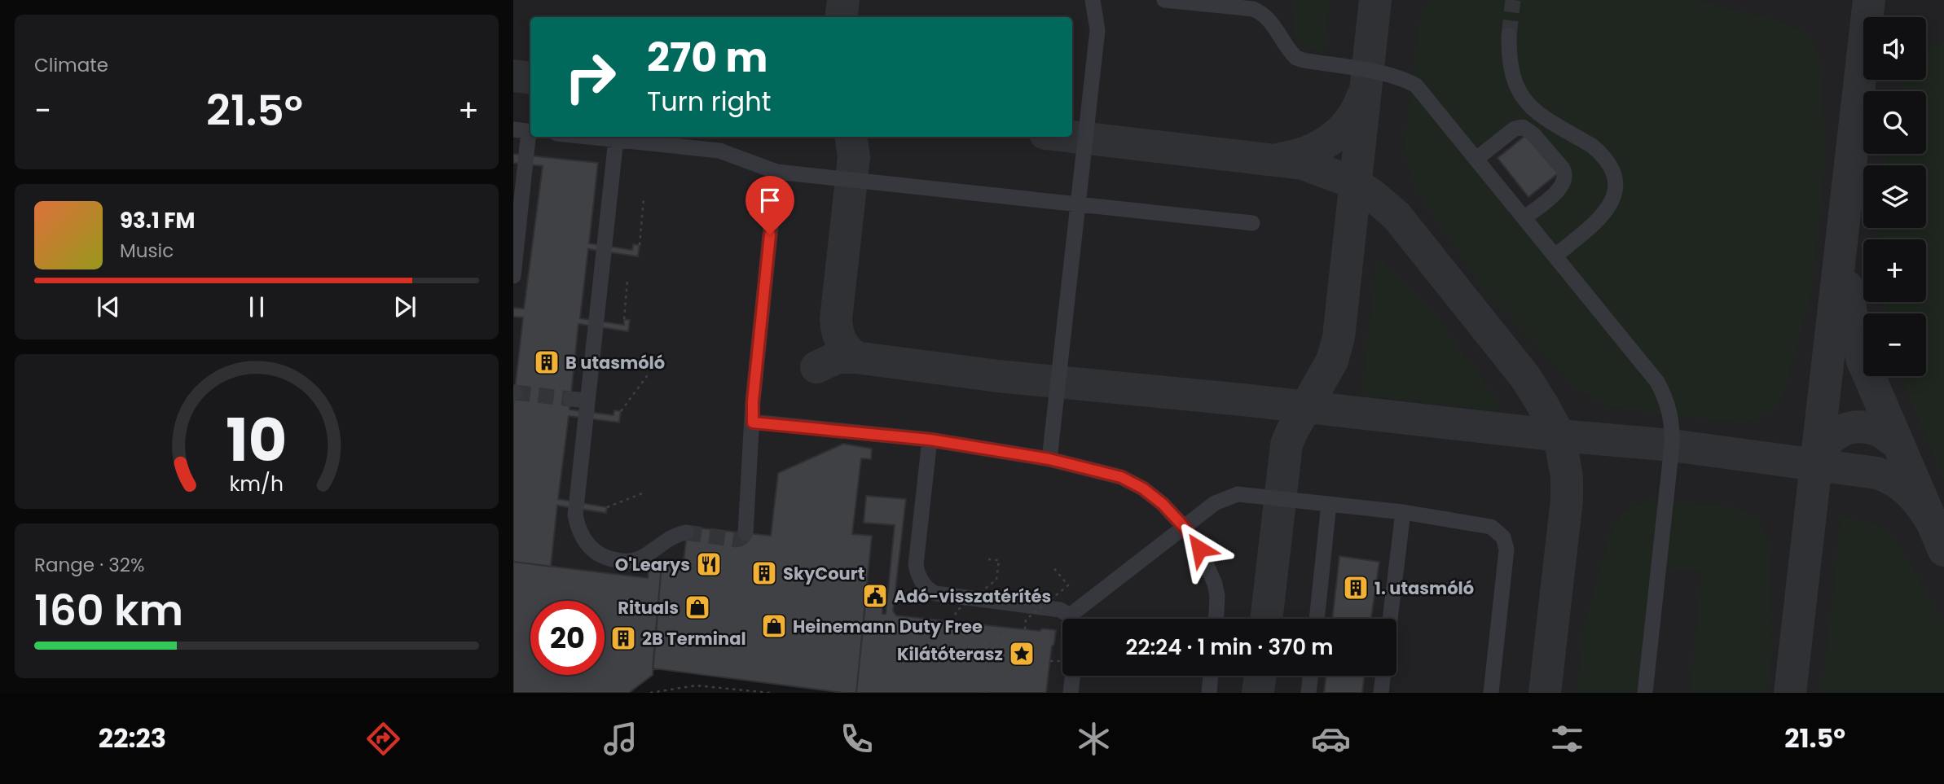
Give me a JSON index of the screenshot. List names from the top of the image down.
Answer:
{
  "places": {
    "building": [
      "B utasmóló",
      "SkyCourt",
      "1. utasmóló",
      "2B Terminal"
    ],
    "restaurant": ["O'Learys"],
    "public building": ["Adó-visszatérítés"],
    "shop": ["Rituals", "Heinemann Duty Free"],
    "place": ["Kilátóterasz"]
  },
  "page": {
    "tile": [
      "Climate",
      ["Range · 32%", "160 km"]
    ],
    "map_buttons": ["+", "−"],
    "turn": ["270 m", "Turn right"],
    "heat": ["−", "21.5°", "+"],
    "song": ["93.1 FM", "Music"],
    "limit": "20",
    "trip": "22:24 · 1 min · 370 m",
    "tabs": ["22:23", "21.5°"],
    "gauge": ["10", "km/h"]
  }
}
